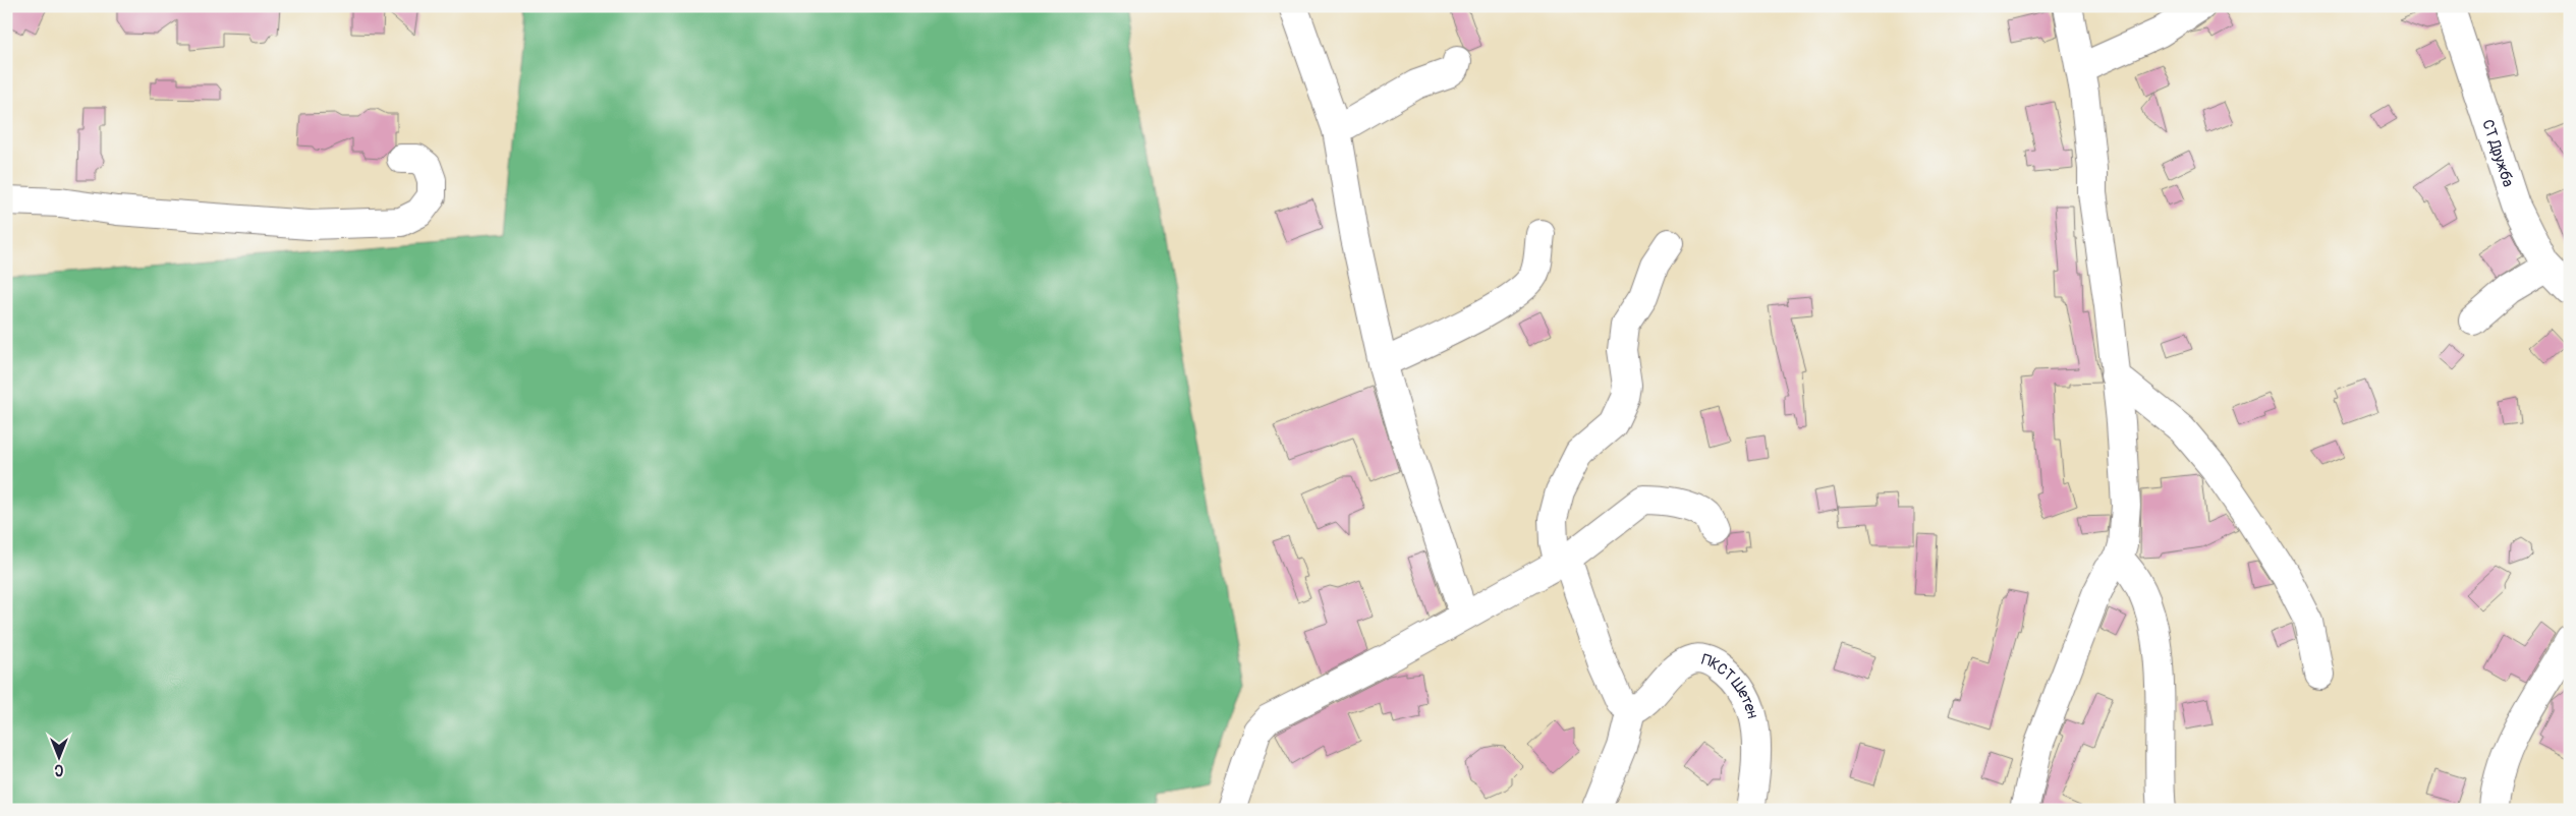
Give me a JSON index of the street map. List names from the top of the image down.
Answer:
{
  "streets": {
    "street": ["СТ Дружба", "ПКСТ Шетен"]
  },
  "north": "bottom"
}
